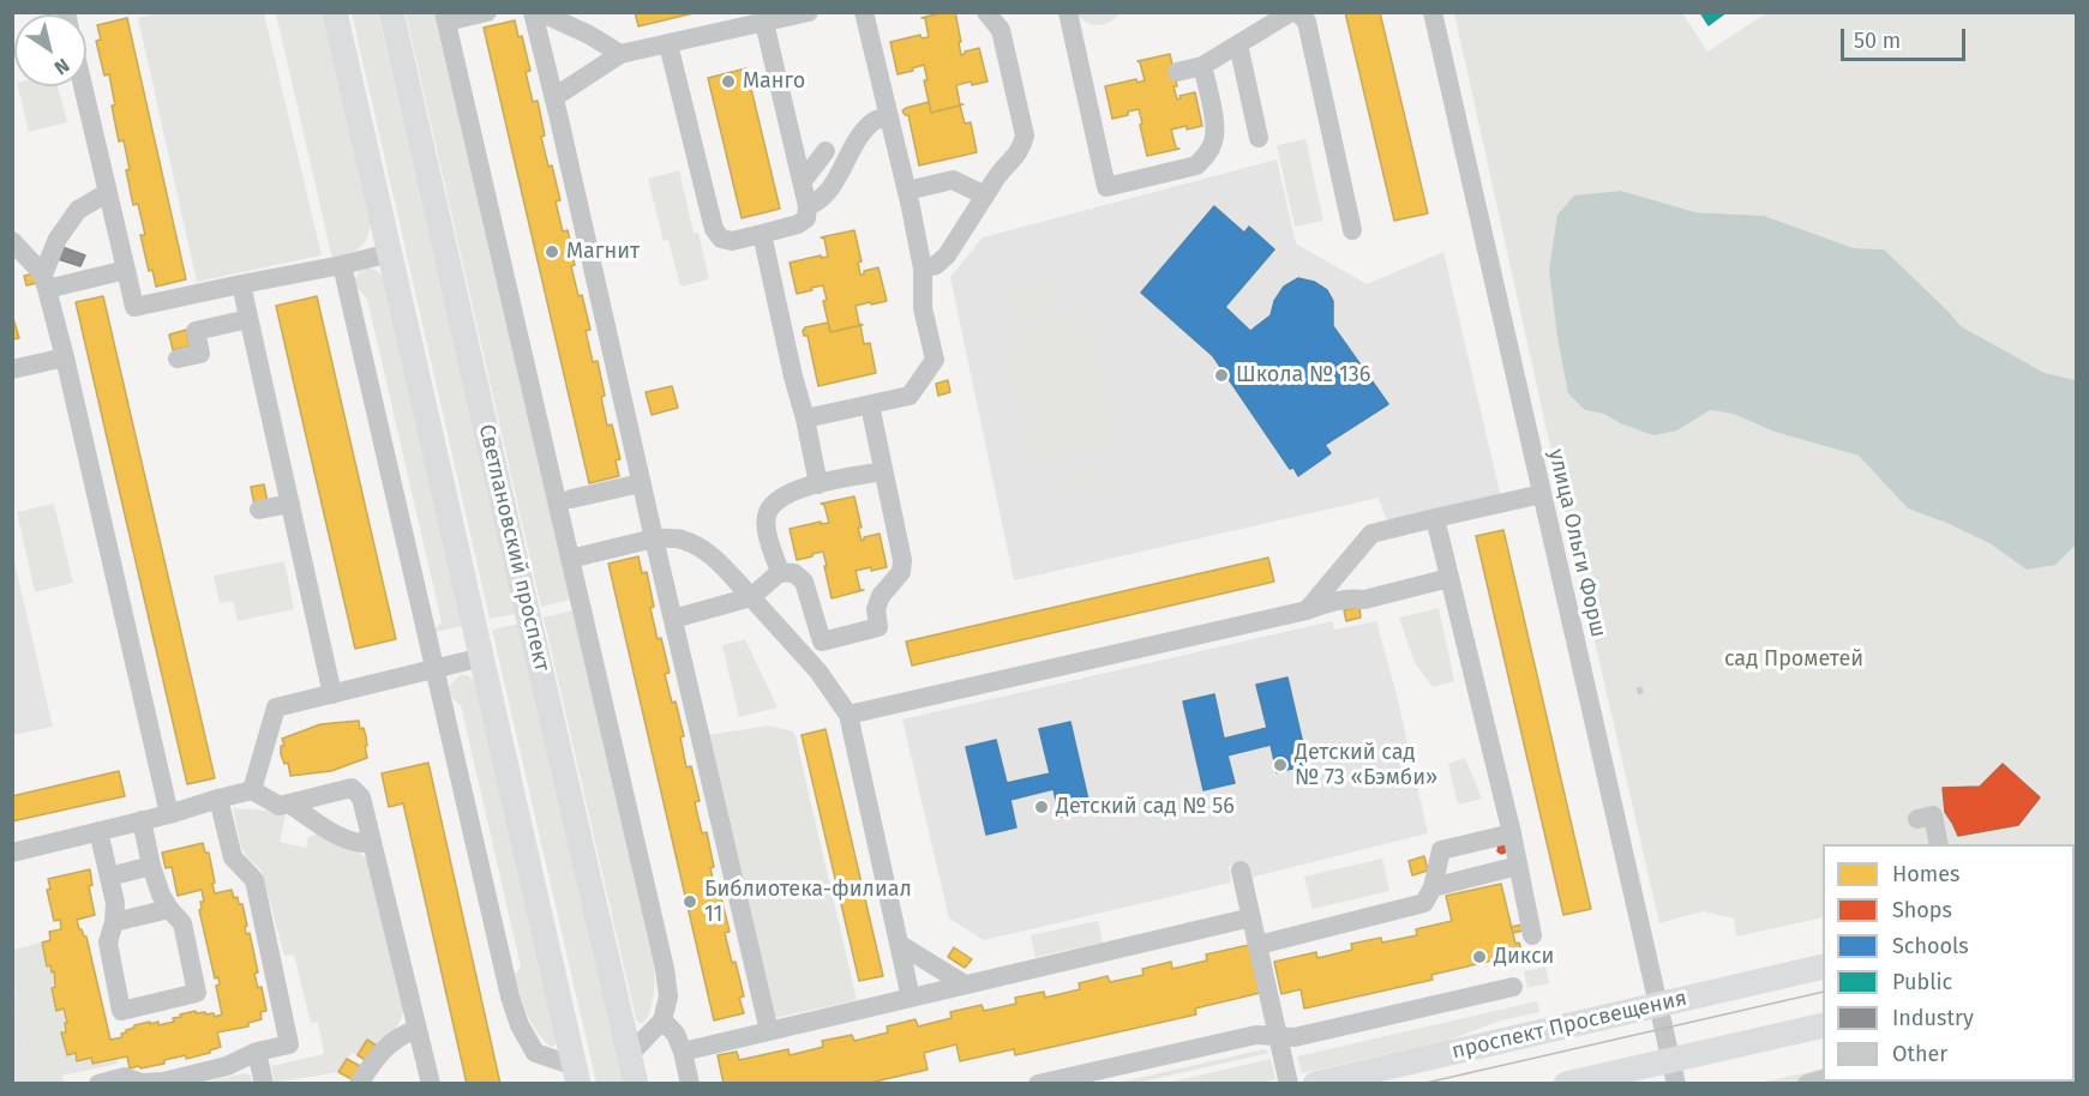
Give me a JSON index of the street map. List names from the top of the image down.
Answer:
{
  "streets": {
    "main road": ["Светлановский проспект", "проспект Просвещения"],
    "street": ["улица Ольги Форш"]
  },
  "crossings": [
    ["улица Ольги Форш", "проспект Просвещения"]
  ],
  "parks": ["сад Прометей"],
  "places": [
    "Манго",
    "Магнит",
    "Школа № 136",
    "Детский сад № 73 «Бэмби»",
    "Детский сад № 56",
    "Библиотека-филиал 11",
    "Дикси"
  ],
  "legend": [
    "Homes",
    "Shops",
    "Schools",
    "Public",
    "Industry",
    "Other"
  ],
  "scale_bar": "50 m",
  "north": "bottom right"
}
